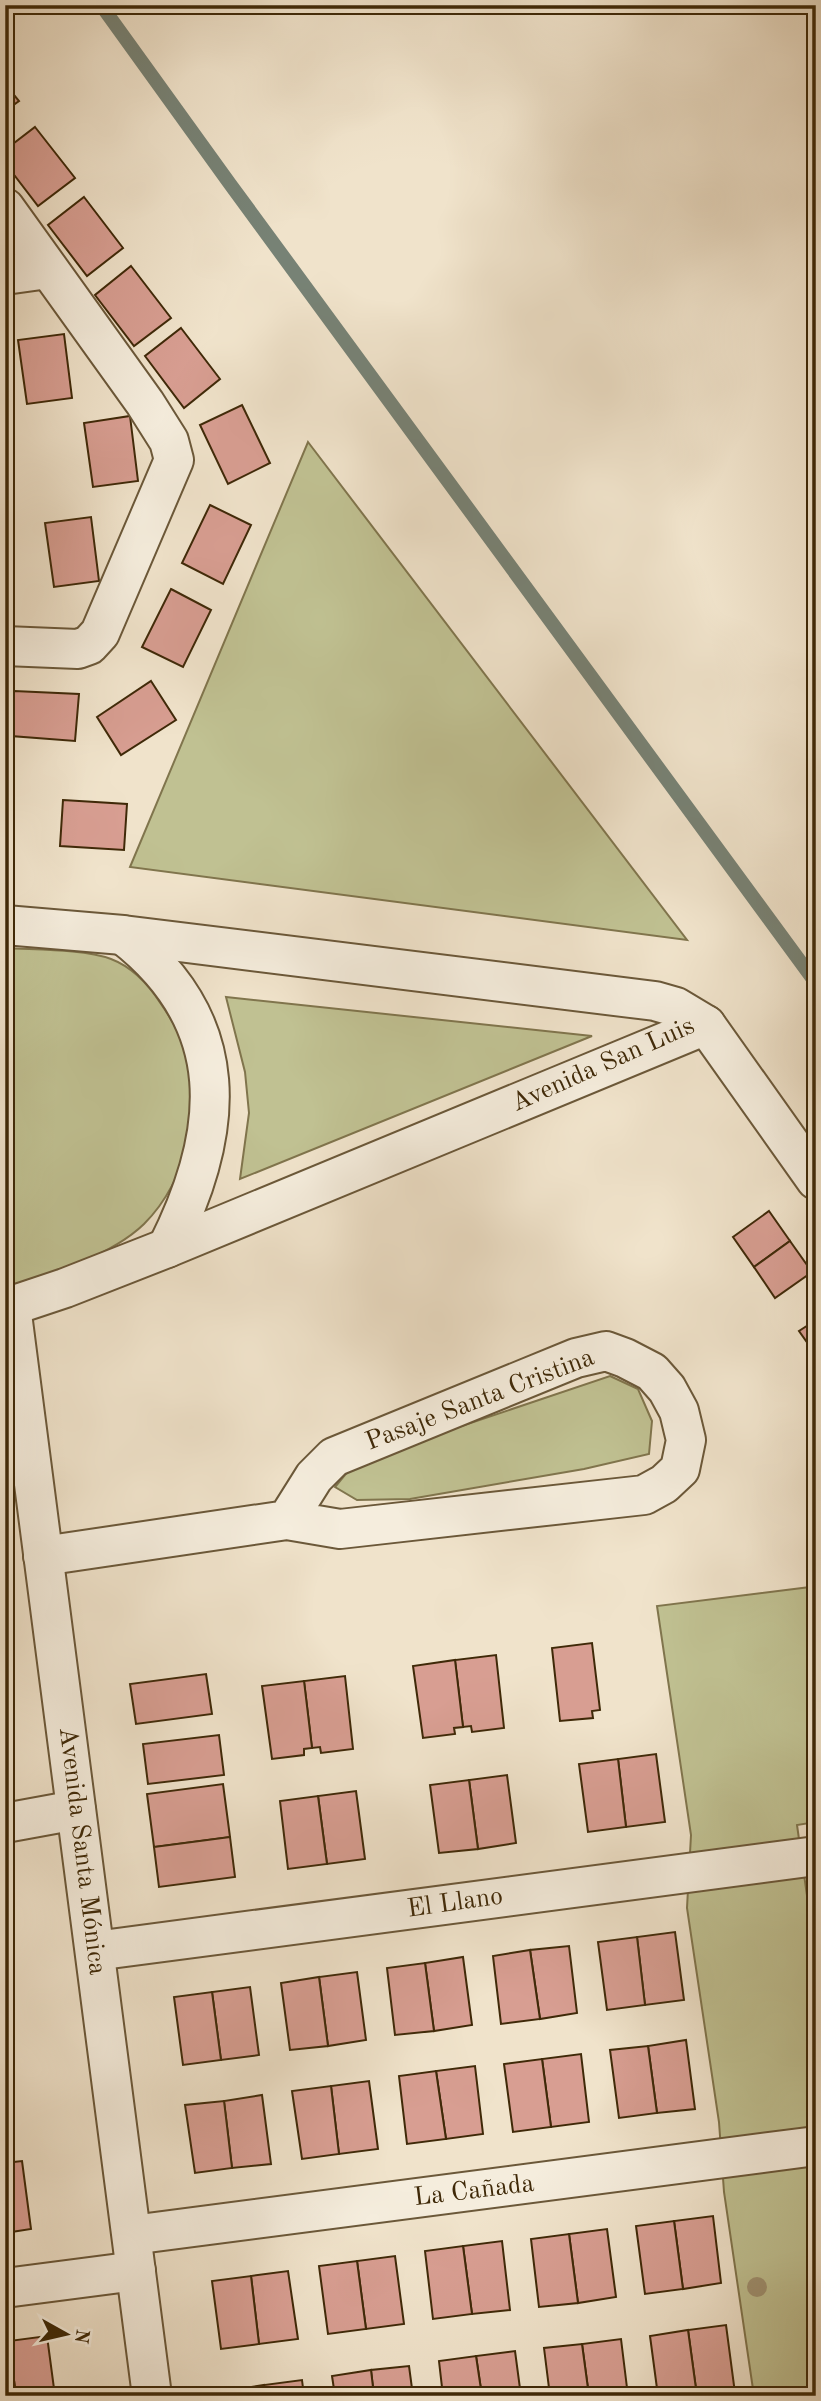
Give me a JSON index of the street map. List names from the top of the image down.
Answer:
{
  "streets": {
    "street": [
      "Avenida San Luis",
      "Pasaje Santa Cristina",
      "Avenida Santa Mónica",
      "El Llano",
      "La Cañada"
    ]
  },
  "crossings": [
    ["Avenida San Luis", "Avenida Santa Mónica"],
    ["Pasaje Santa Cristina", "Avenida Santa Mónica"],
    ["Avenida Santa Mónica", "El Llano"],
    ["Avenida Santa Mónica", "La Cañada"]
  ],
  "north": "right"
}
